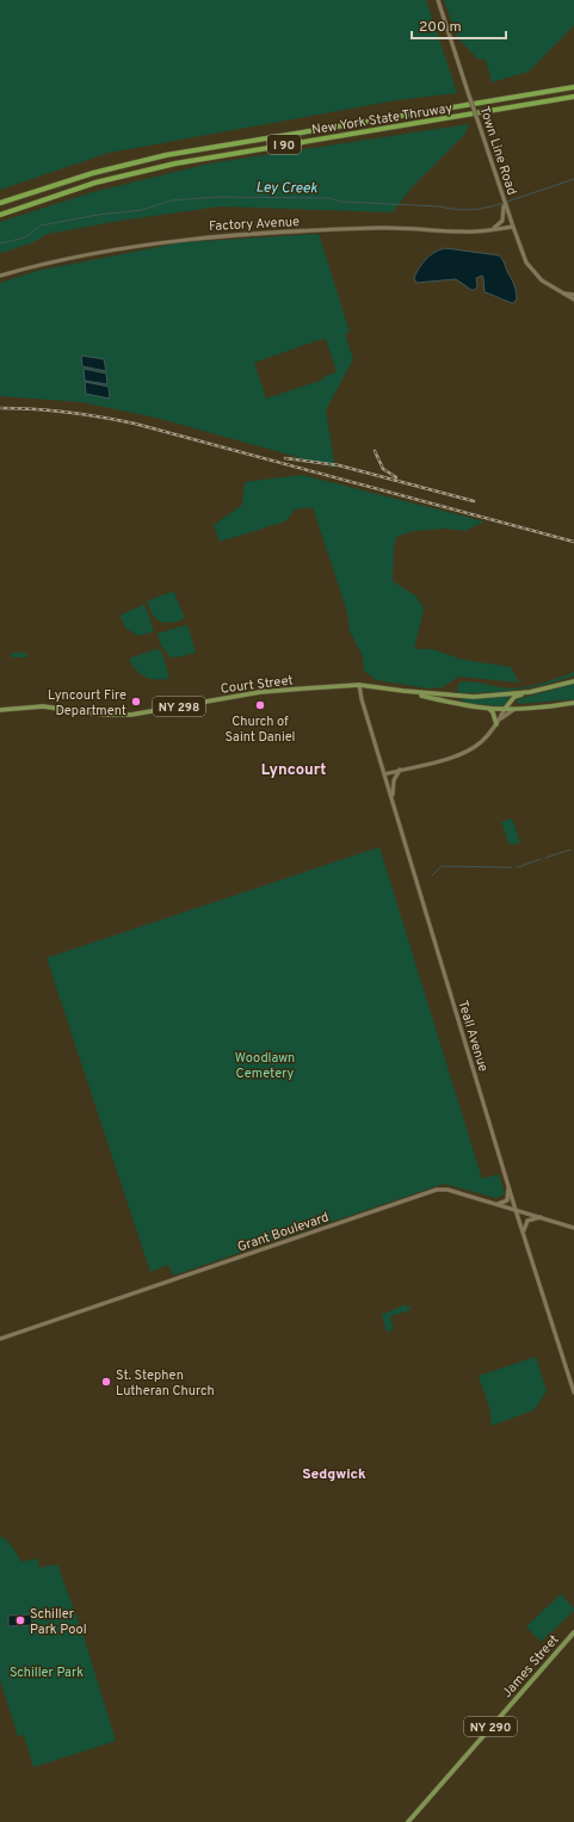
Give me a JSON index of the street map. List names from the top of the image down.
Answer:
{
  "streets": {
    "highway": ["New York State Thruway", "I 90"],
    "main road": [
      "Court Street",
      "NY 298",
      "James Street",
      "NY 290"
    ],
    "street": [
      "Town Line Road",
      "Factory Avenue",
      "Teall Avenue",
      "Grant Boulevard"
    ]
  },
  "crossings": [
    ["Town Line Road", "Factory Avenue"],
    ["Court Street", "Teall Avenue"],
    ["Teall Avenue", "Grant Boulevard"]
  ],
  "districts": ["Lyncourt", "Sedgwick"],
  "water": ["Ley Creek"],
  "parks": ["Woodlawn Cemetery", "Schiller Park"],
  "places": [
    "Lyncourt Fire Department",
    "Church of Saint Daniel",
    "St. Stephen Lutheran Church",
    "Schiller Park Pool"
  ],
  "scale_bar": "200 m"
}
